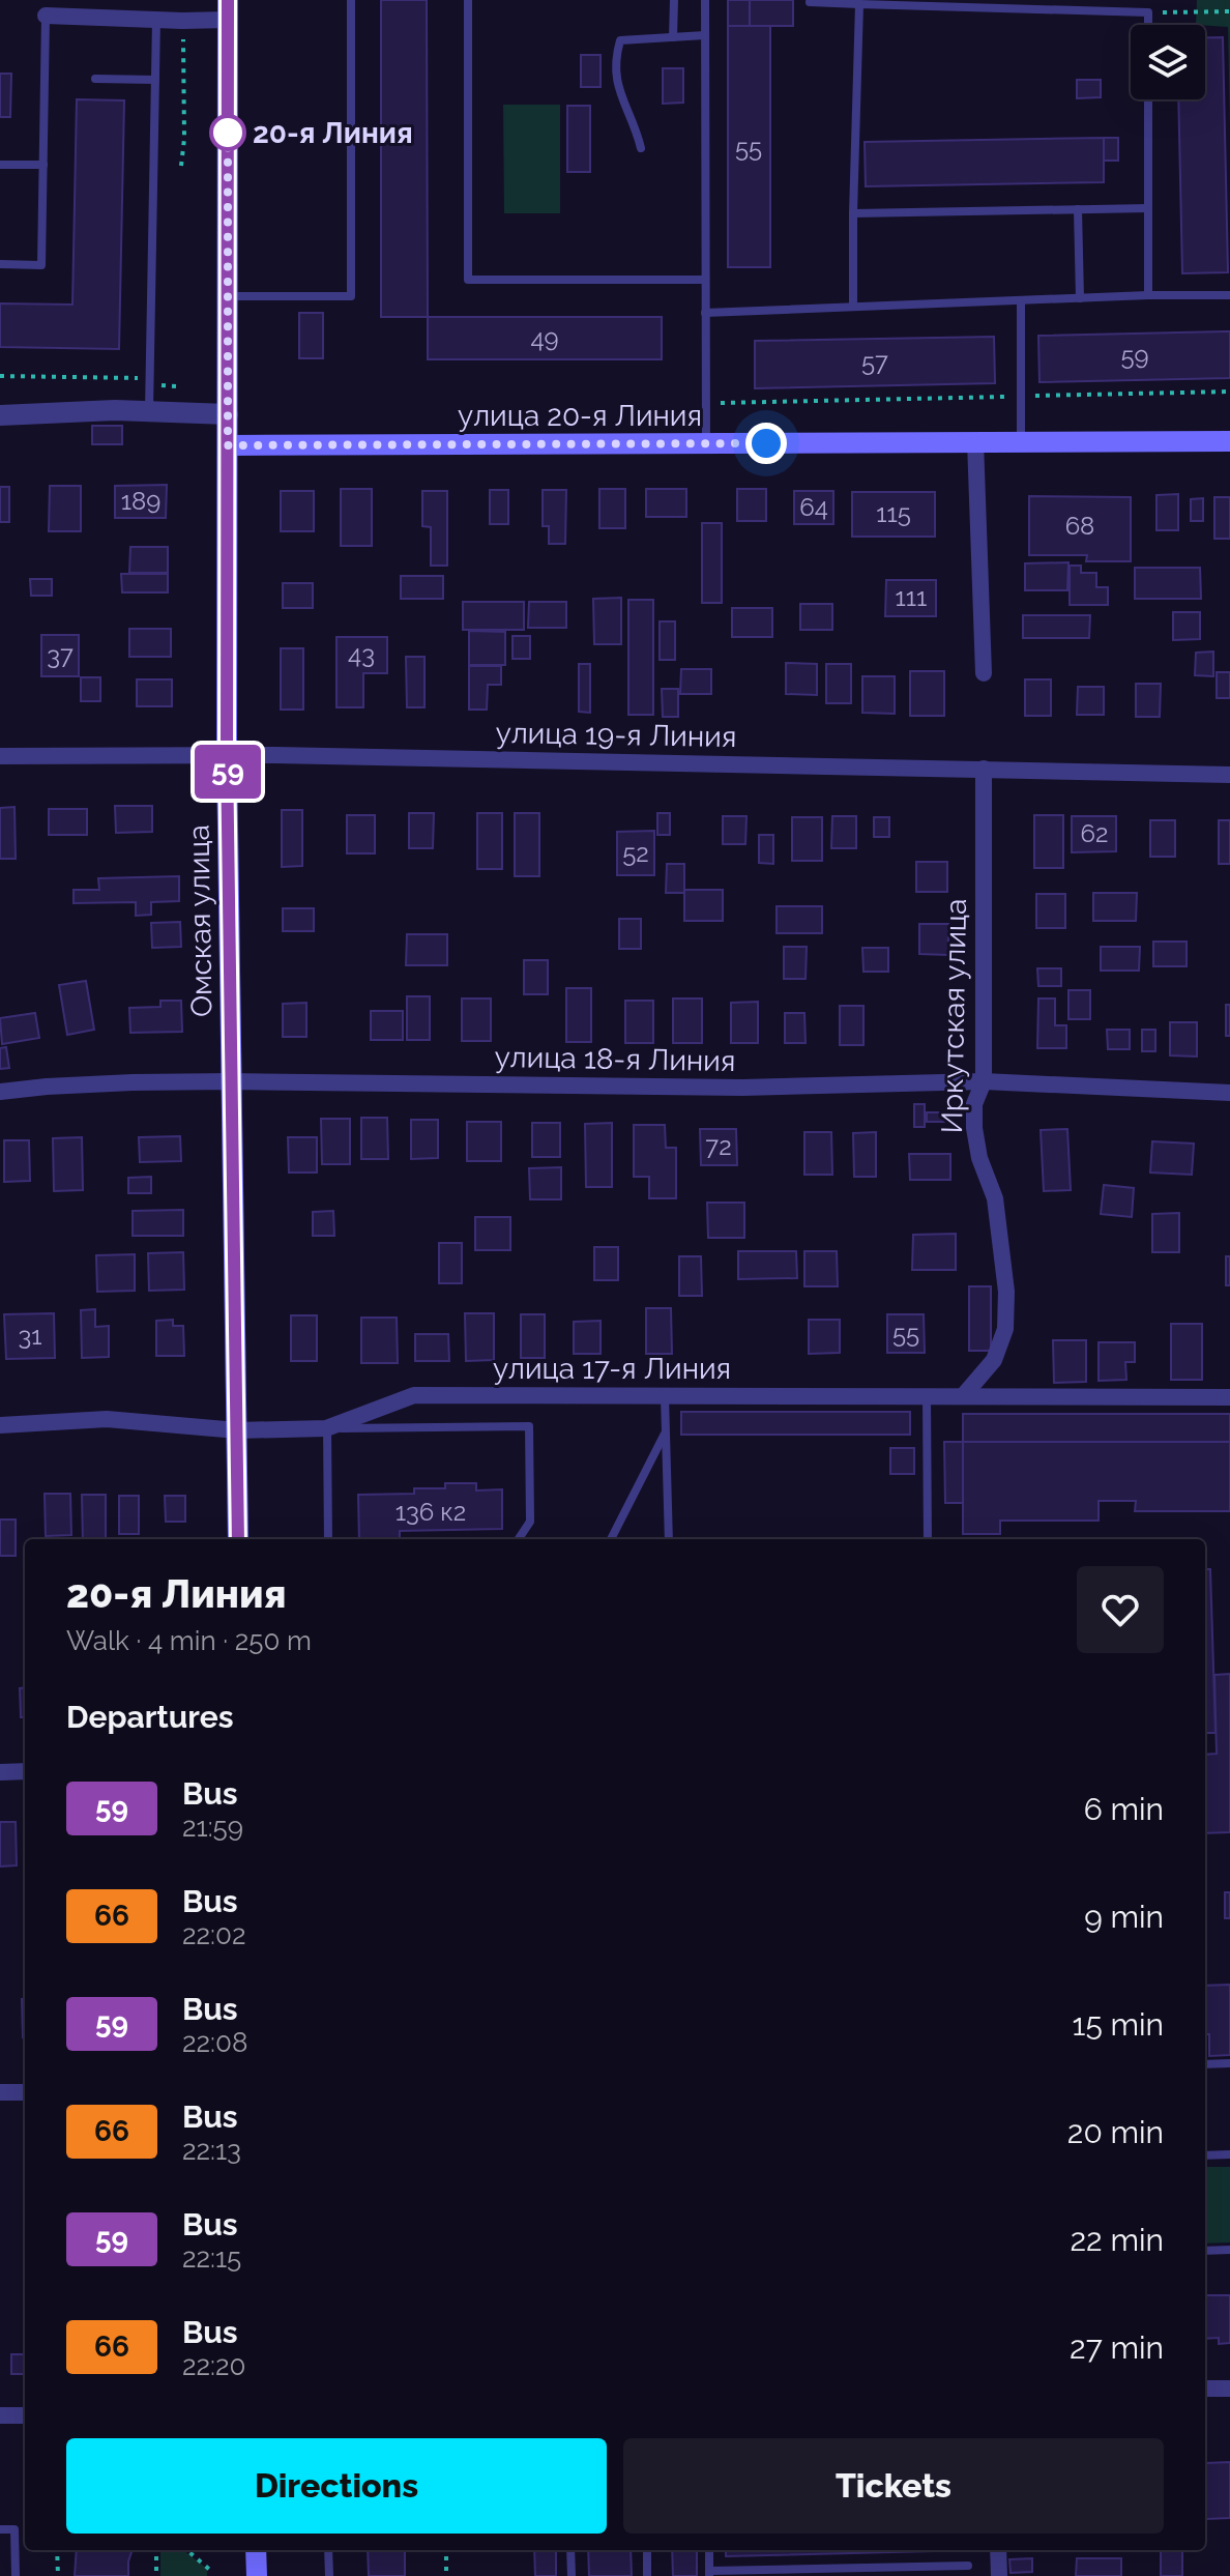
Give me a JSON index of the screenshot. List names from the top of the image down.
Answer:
{
  "streets": {
    "main road": ["улица 20-я Линия", "Омская улица"],
    "street": [
      "улица 19-я Линия",
      "Иркутская улица",
      "улица 18-я Линия",
      "улица 17-я Линия"
    ]
  },
  "crossings": [
    ["улица 20-я Линия", "Омская улица"],
    ["улица 19-я Линия", "Омская улица"],
    ["улица 19-я Линия", "Иркутская улица"],
    ["Омская улица", "улица 18-я Линия"],
    ["Омская улица", "улица 17-я Линия"],
    ["Иркутская улица", "улица 18-я Линия"],
    ["Иркутская улица", "улица 17-я Линия"]
  ],
  "places": ["20-я Линия"],
  "lines": ["bus line 59"],
  "house_numbers": [
    "55",
    "49",
    "59",
    "57",
    "189",
    "64",
    "115",
    "68",
    "111",
    "43",
    "37",
    "62",
    "52",
    "72",
    "55",
    "31",
    "136 к2"
  ],
  "page": {
    "on_map": "59",
    "heading": [
      ["20-я Линия", "Walk · 4 min · 250 m"],
      "Departures"
    ],
    "list": [
      {
        "mark": "59",
        "name": "Bus",
        "note": "21:59",
        "value": "6 min"
      },
      {
        "mark": "66",
        "name": "Bus",
        "note": "22:02",
        "value": "9 min"
      },
      {
        "mark": "59",
        "name": "Bus",
        "note": "22:08",
        "value": "15 min"
      },
      {
        "mark": "66",
        "name": "Bus",
        "note": "22:13",
        "value": "20 min"
      },
      {
        "mark": "59",
        "name": "Bus",
        "note": "22:15",
        "value": "22 min"
      },
      {
        "mark": "66",
        "name": "Bus",
        "note": "22:20",
        "value": "27 min"
      }
    ],
    "buttons": ["Directions", "Tickets"]
  }
}
